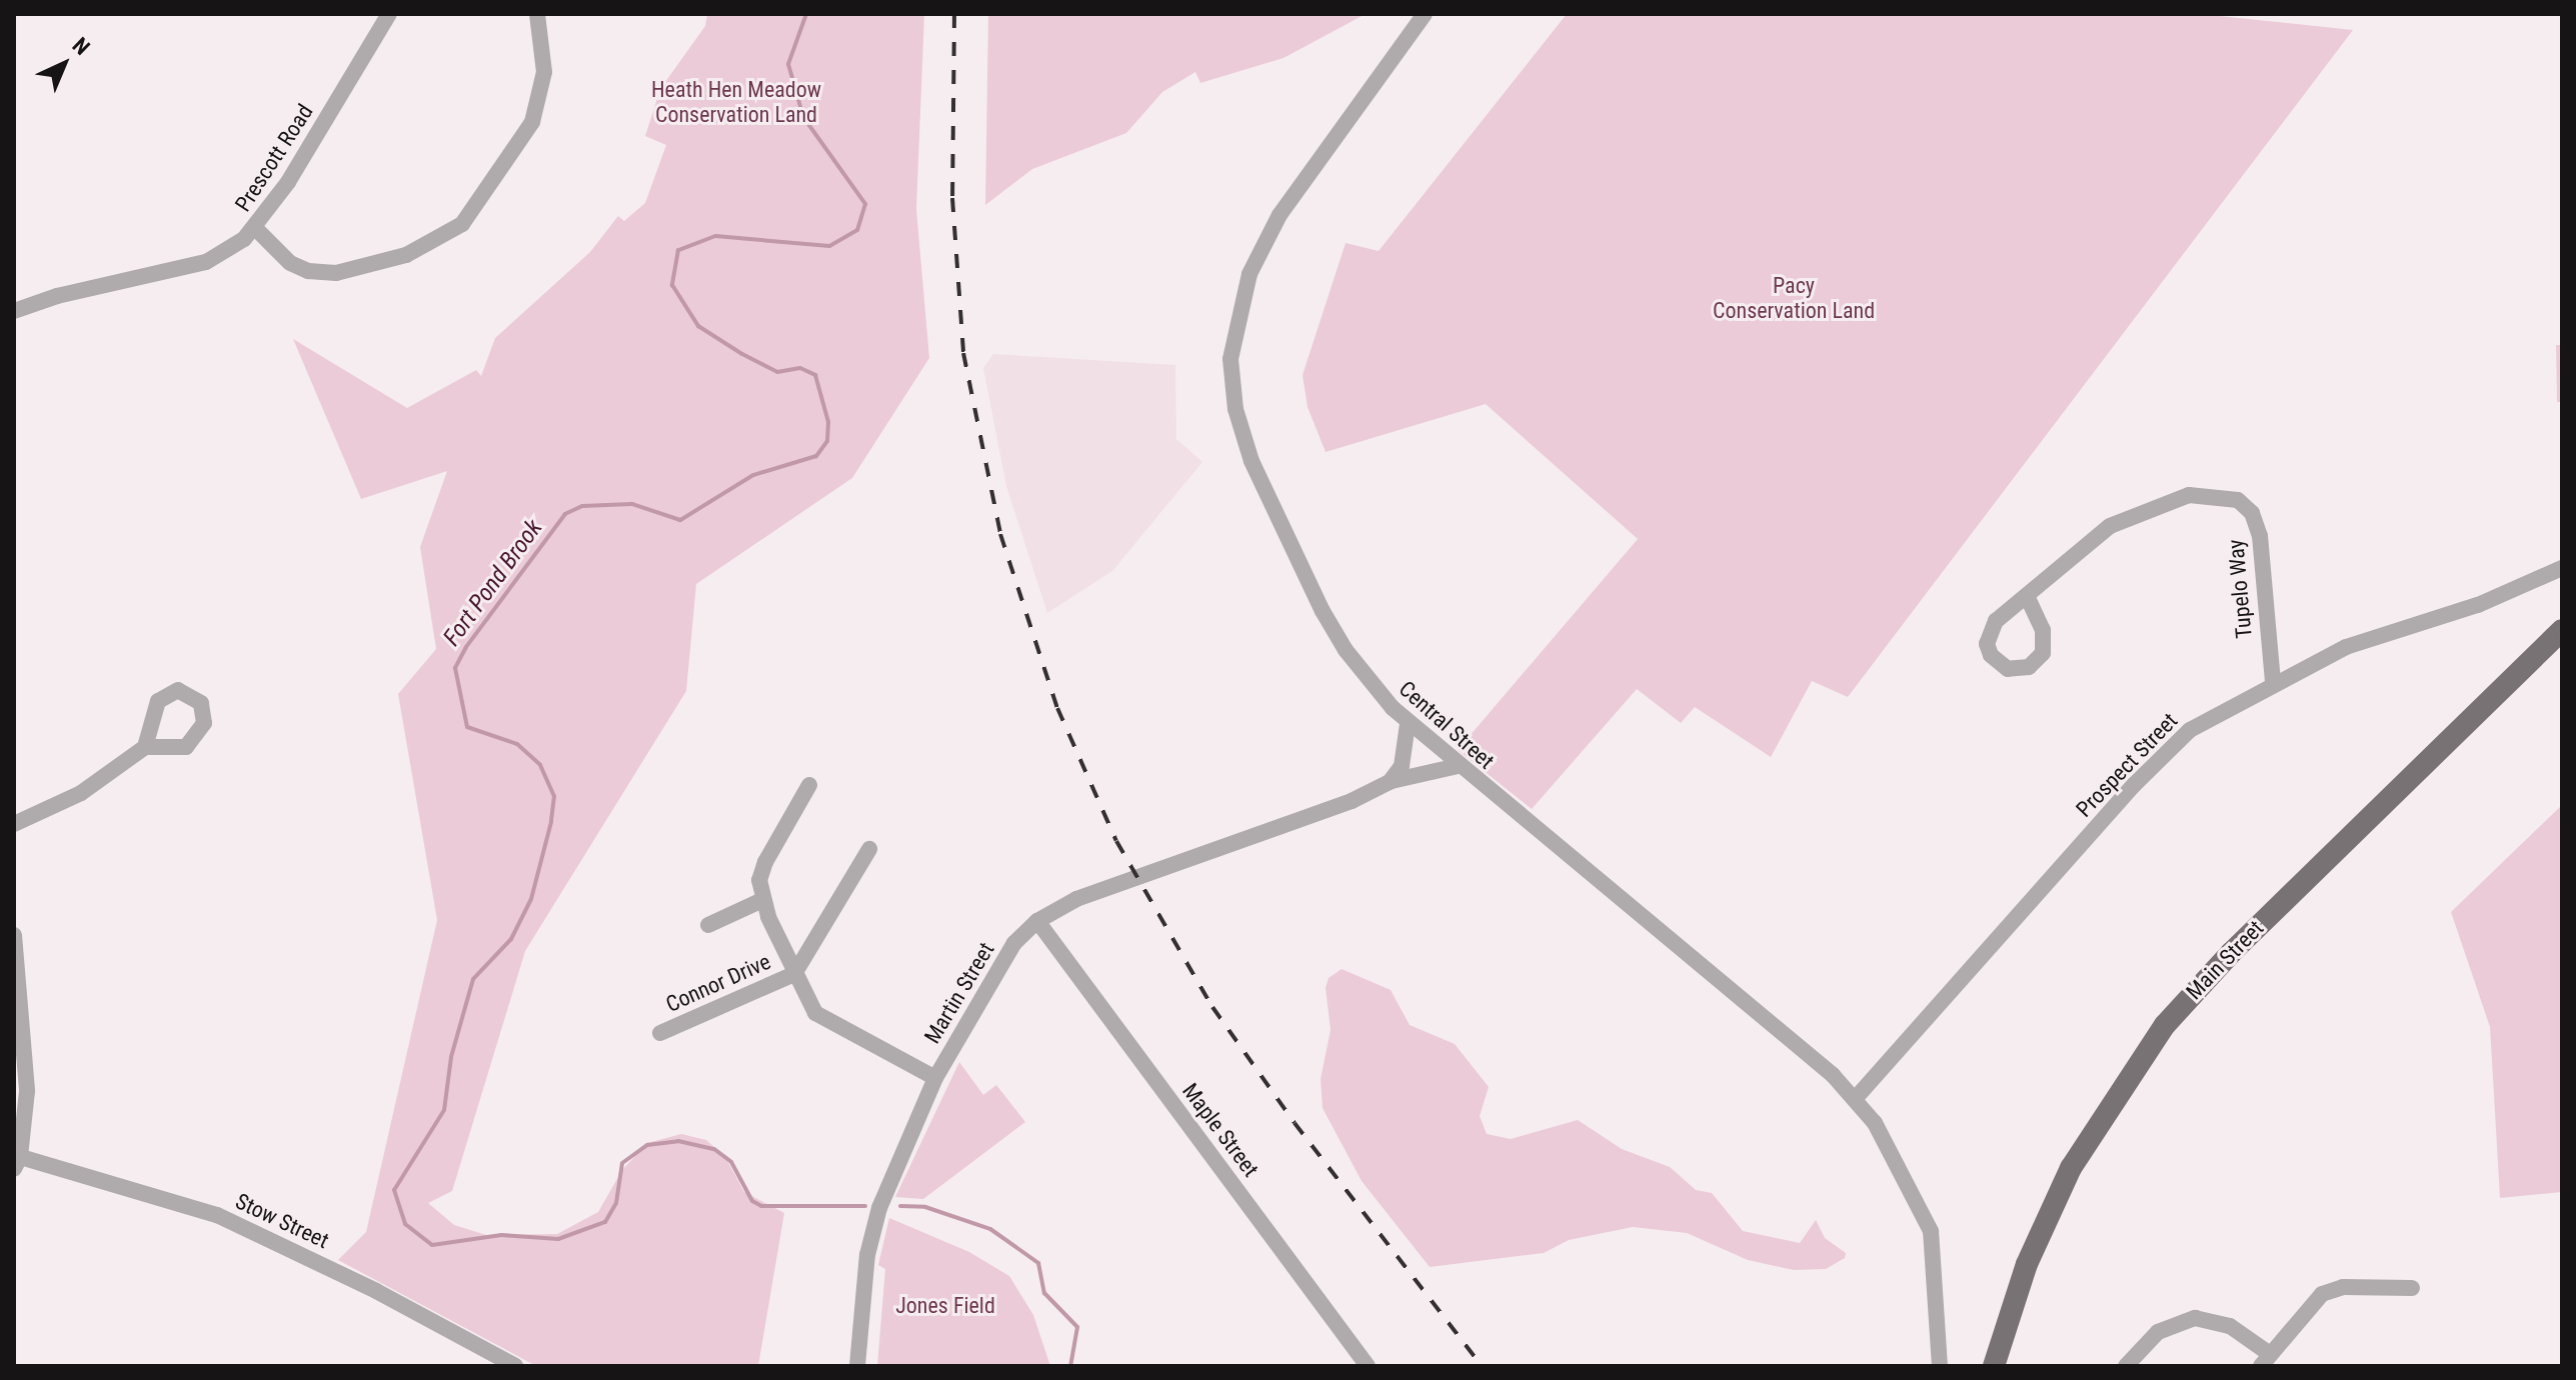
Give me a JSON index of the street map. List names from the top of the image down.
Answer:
{
  "streets": {
    "main road": ["Main Street"],
    "street": [
      "Prescott Road",
      "Tupelo Way",
      "Central Street",
      "Prospect Street",
      "Connor Drive",
      "Martin Street",
      "Maple Street",
      "Stow Street"
    ]
  },
  "crossings": [
    ["Tupelo Way", "Prospect Street"],
    ["Central Street", "Prospect Street"],
    ["Central Street", "Martin Street"],
    ["Martin Street", "Maple Street"]
  ],
  "water": ["Fort Pond Brook"],
  "parks": ["Heath Hen Meadow Conservation Land", "Pacy Conservation Land", "Jones Field"],
  "north": "top right"
}
